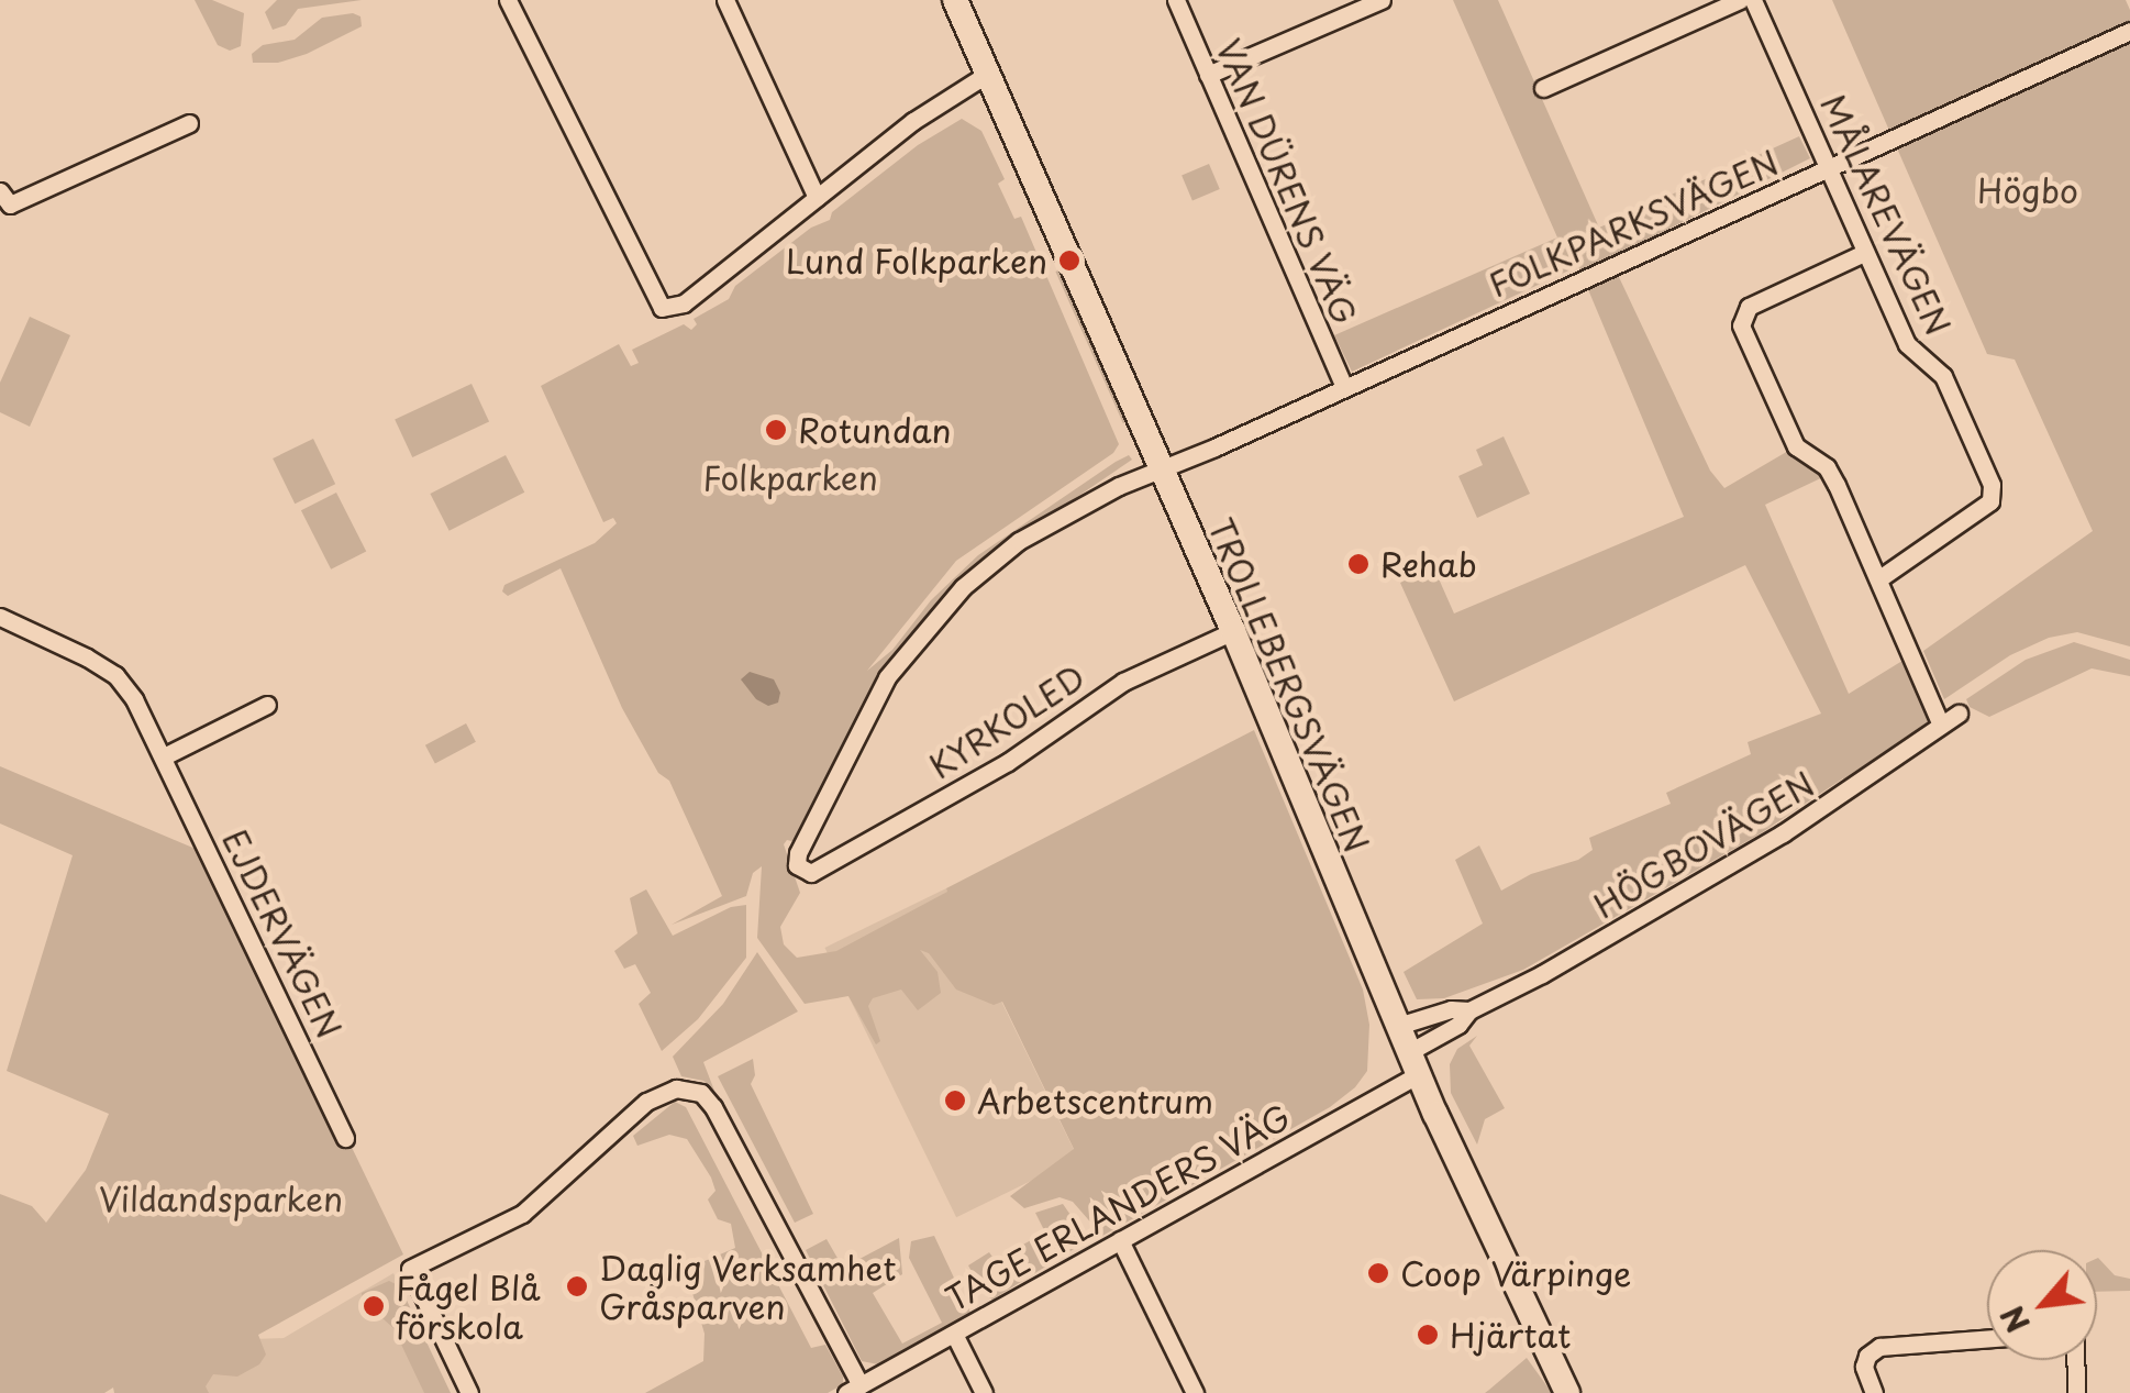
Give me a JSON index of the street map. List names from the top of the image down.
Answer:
{
  "streets": {
    "street": [
      "VAN DÜRENS VÄG",
      "MÅLAREVÄGEN",
      "FOLKPARKSVÄGEN",
      "TROLLEBERGSVÄGEN",
      "KYRKOLED",
      "HÖGBOVÄGEN",
      "EJDERVÄGEN",
      "TAGE ERLANDERS VÄG"
    ]
  },
  "crossings": [
    ["VAN DÜRENS VÄG", "FOLKPARKSVÄGEN"],
    ["MÅLAREVÄGEN", "FOLKPARKSVÄGEN"],
    ["FOLKPARKSVÄGEN", "TROLLEBERGSVÄGEN"],
    ["FOLKPARKSVÄGEN", "KYRKOLED"],
    ["TROLLEBERGSVÄGEN", "KYRKOLED"],
    ["TROLLEBERGSVÄGEN", "HÖGBOVÄGEN"],
    ["TROLLEBERGSVÄGEN", "TAGE ERLANDERS VÄG"],
    ["HÖGBOVÄGEN", "TAGE ERLANDERS VÄG"]
  ],
  "parks": ["Högbo", "Folkparken", "Vildandsparken"],
  "places": [
    "Lund Folkparken",
    "Rotundan",
    "Rehab",
    "Arbetscentrum",
    "Coop Värpinge",
    "Daglig Verksamhet Gråsparven",
    "Fågel Blå förskola",
    "Hjärtat"
  ],
  "north": "bottom left"
}
